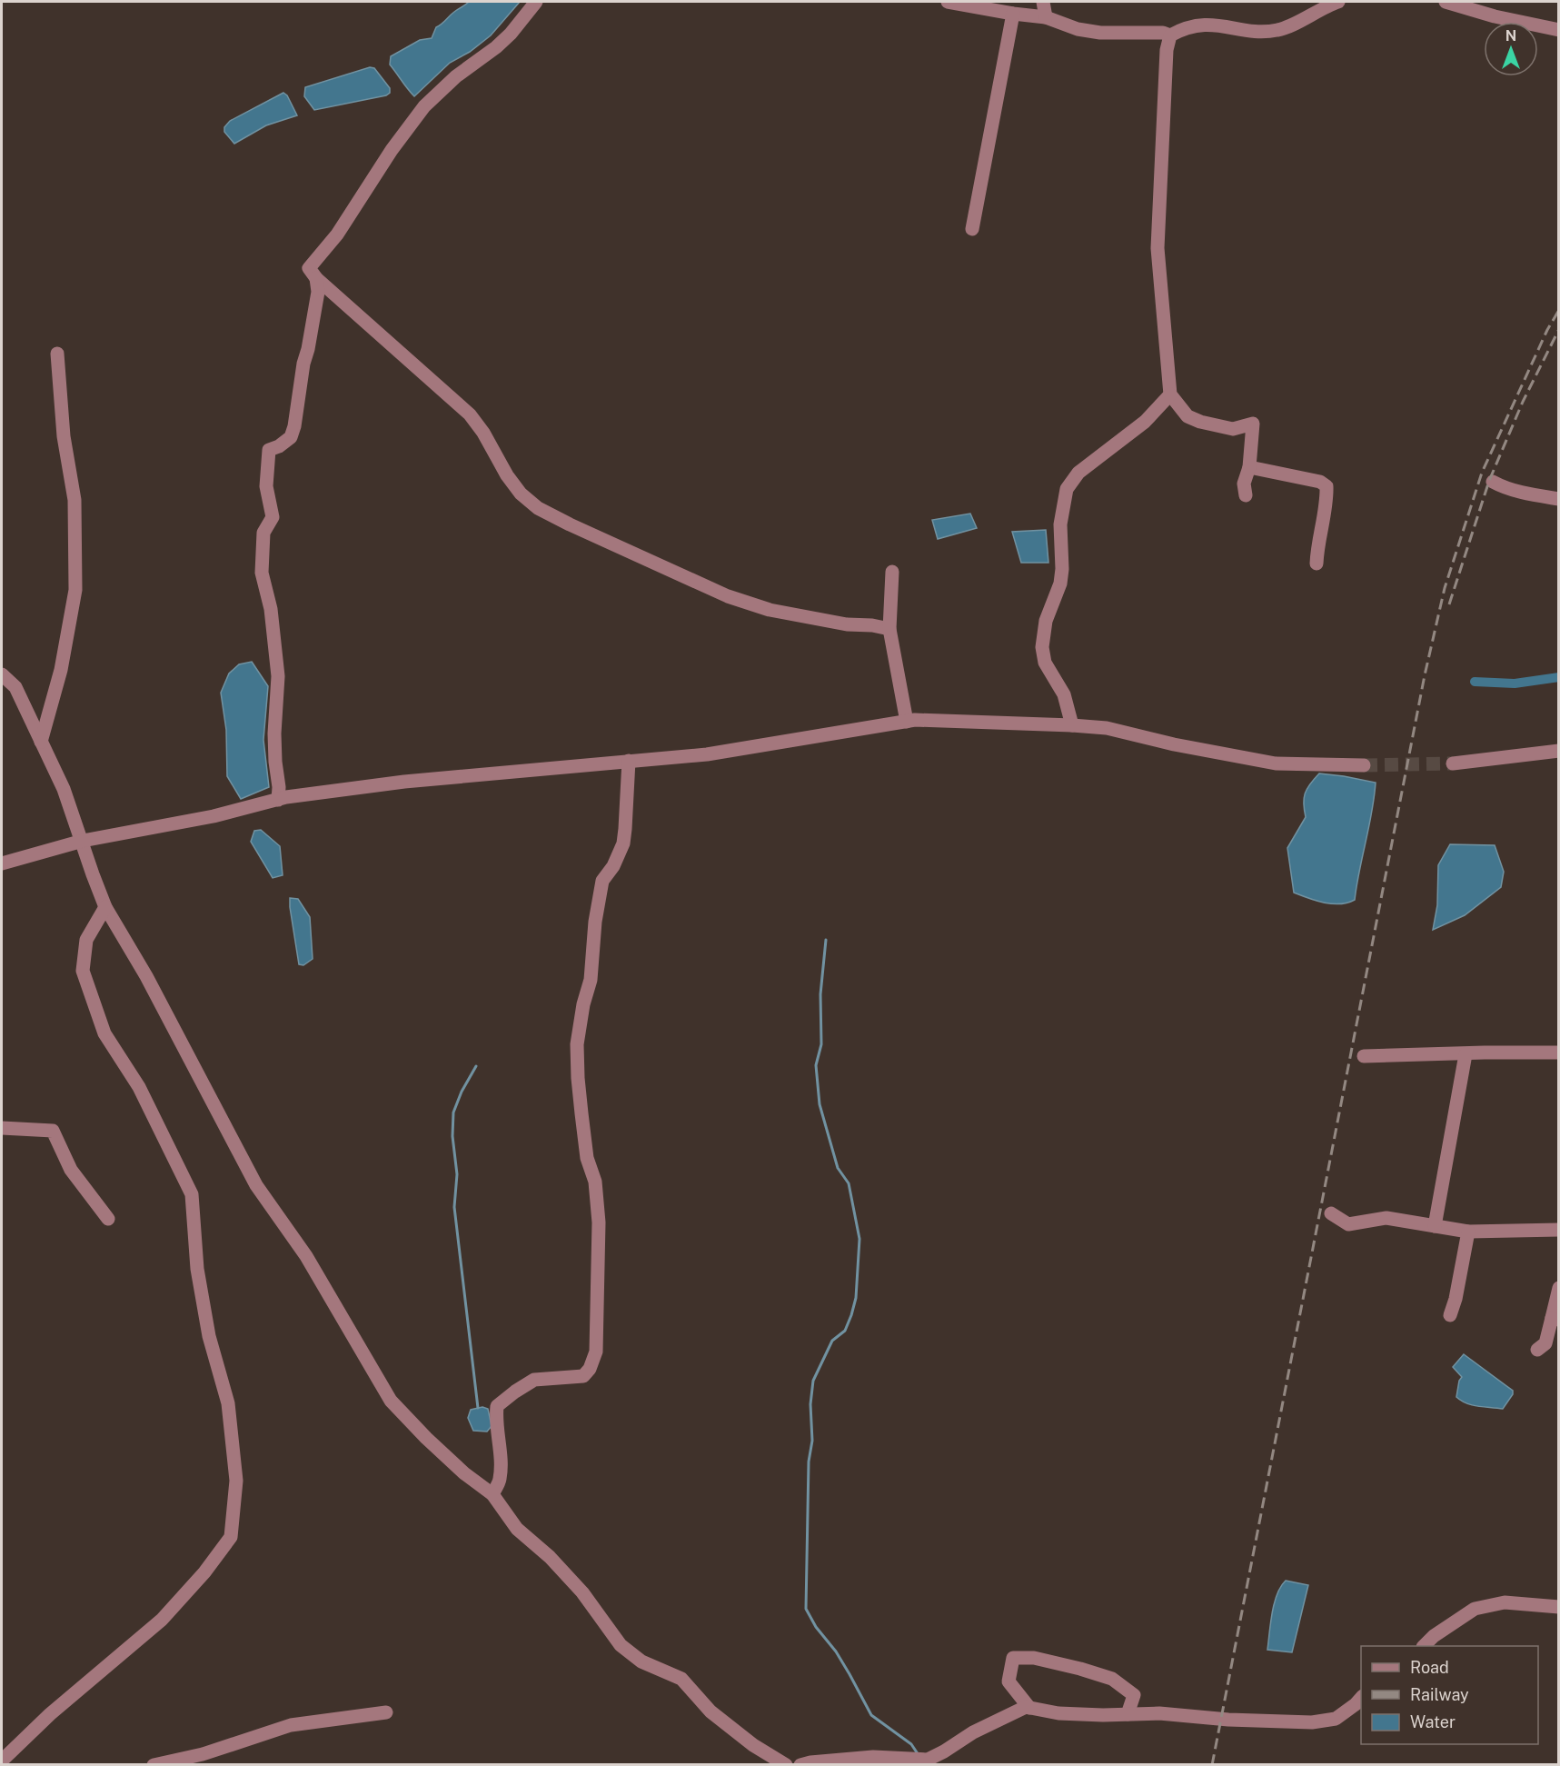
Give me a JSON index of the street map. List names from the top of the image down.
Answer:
{
  "legend": ["Road", "Railway", "Water"],
  "north": "top"
}
